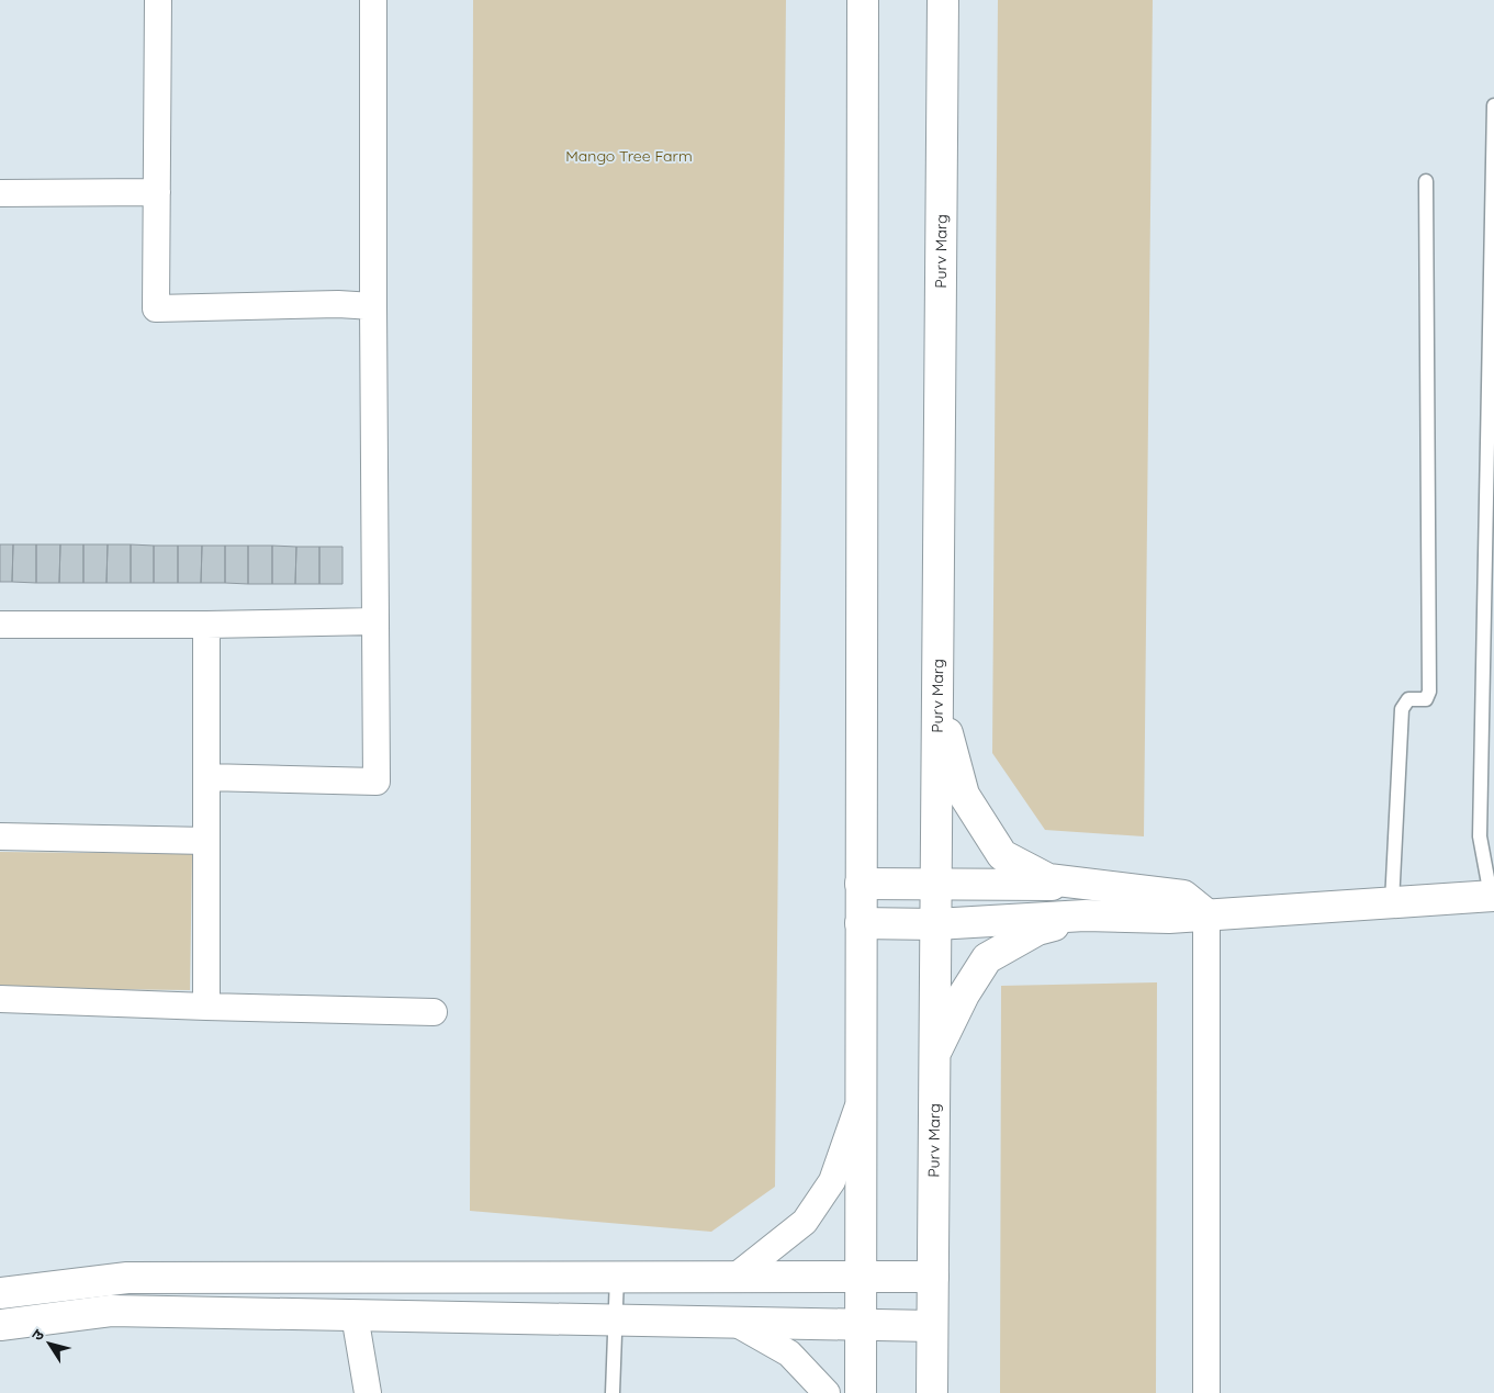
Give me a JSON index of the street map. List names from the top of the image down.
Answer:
{
  "streets": {
    "street": ["Purv Marg"]
  },
  "parks": ["Mango Tree Farm"],
  "north": "top left"
}
